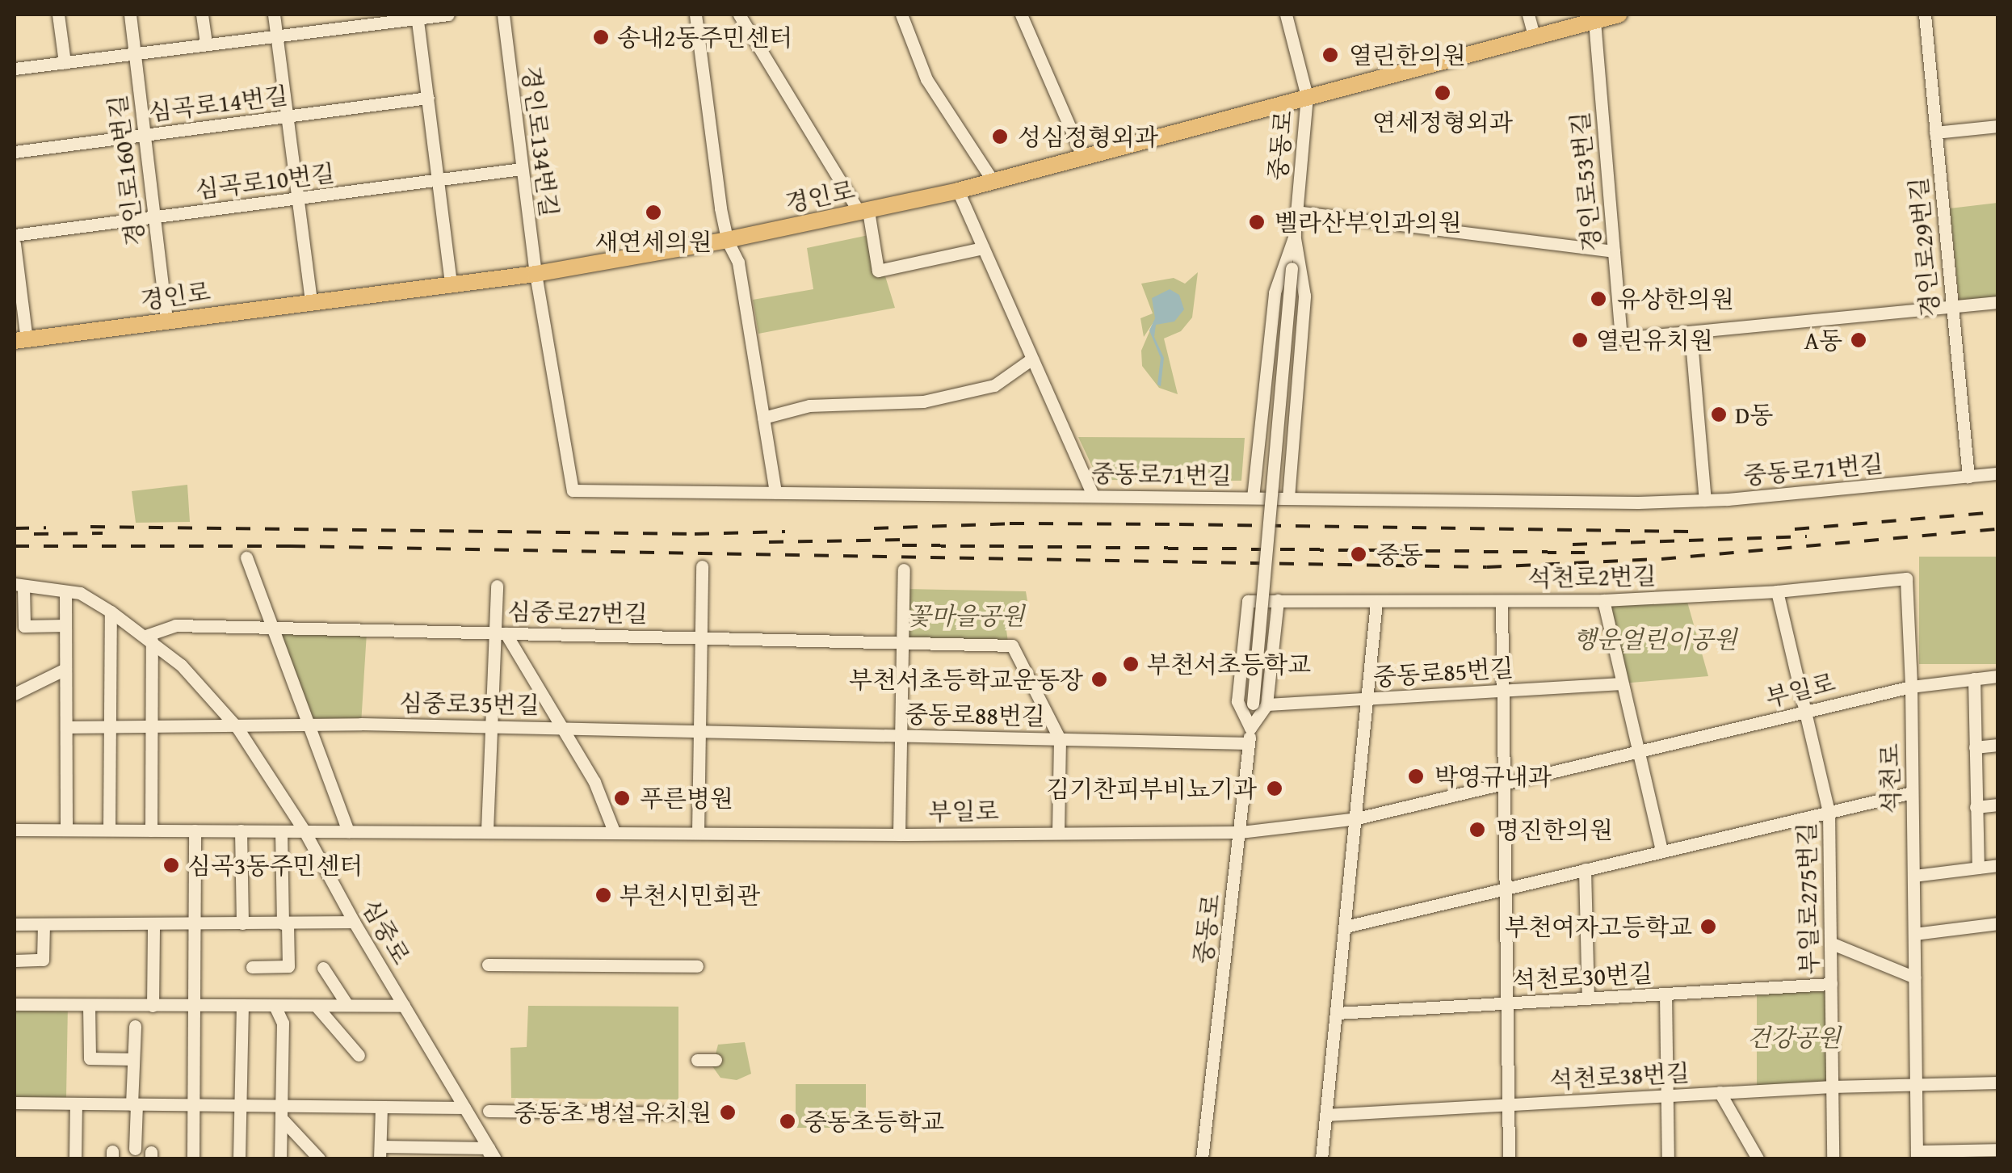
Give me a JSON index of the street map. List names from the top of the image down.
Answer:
{
  "streets": {
    "main road": ["경인로"],
    "street": [
      "심곡로14번길",
      "경인로134번길",
      "중동로",
      "경인로160번길",
      "심곡로10번길",
      "경인로53번길",
      "경인로29번길",
      "중동로71번길",
      "석천로2번길",
      "심중로27번길",
      "중동로85번길",
      "부일로",
      "심중로35번길",
      "중동로88번길",
      "석천로",
      "부일로275번길",
      "심중로",
      "석천로30번길",
      "석천로38번길"
    ]
  },
  "crossings": [
    ["심곡로14번길", "경인로160번길"],
    ["경인로134번길", "심곡로10번길"],
    ["경인로134번길", "경인로"],
    ["경인로134번길", "중동로71번길"],
    ["중동로", "경인로"],
    ["중동로", "중동로71번길"],
    ["중동로", "부일로"],
    ["중동로", "중동로88번길"],
    ["경인로160번길", "심곡로10번길"],
    ["경인로160번길", "경인로"],
    ["경인로53번길", "경인로"],
    ["경인로", "중동로71번길"],
    ["경인로29번길", "중동로71번길"],
    ["석천로2번길", "석천로"],
    ["석천로2번길", "부일로275번길"],
    ["심중로27번길", "중동로88번길"],
    ["심중로27번길", "심중로"],
    ["부일로", "석천로"],
    ["부일로", "부일로275번길"],
    ["부일로", "심중로"],
    ["심중로35번길", "중동로88번길"],
    ["심중로35번길", "심중로"],
    ["석천로", "석천로38번길"],
    ["부일로275번길", "석천로30번길"],
    ["부일로275번길", "석천로38번길"]
  ],
  "parks": ["꽃마을공원", "행운얼린이공원", "건강공원"],
  "places": [
    "송내2동주민센터",
    "열린한의원",
    "연세정형외과",
    "성심정형외과",
    "새연세의원",
    "벨라산부인과의원",
    "유상한의원",
    "열린유치원",
    "A동",
    "D동",
    "중동",
    "부천서초등학교",
    "부천서초등학교운동장",
    "박영규내과",
    "김기찬피부비뇨기과",
    "푸른병원",
    "명진한의원",
    "심곡3동주민센터",
    "부천시민회관",
    "부천여자고등학교",
    "중동초 병설 유치원",
    "중동초등학교"
  ]
}
